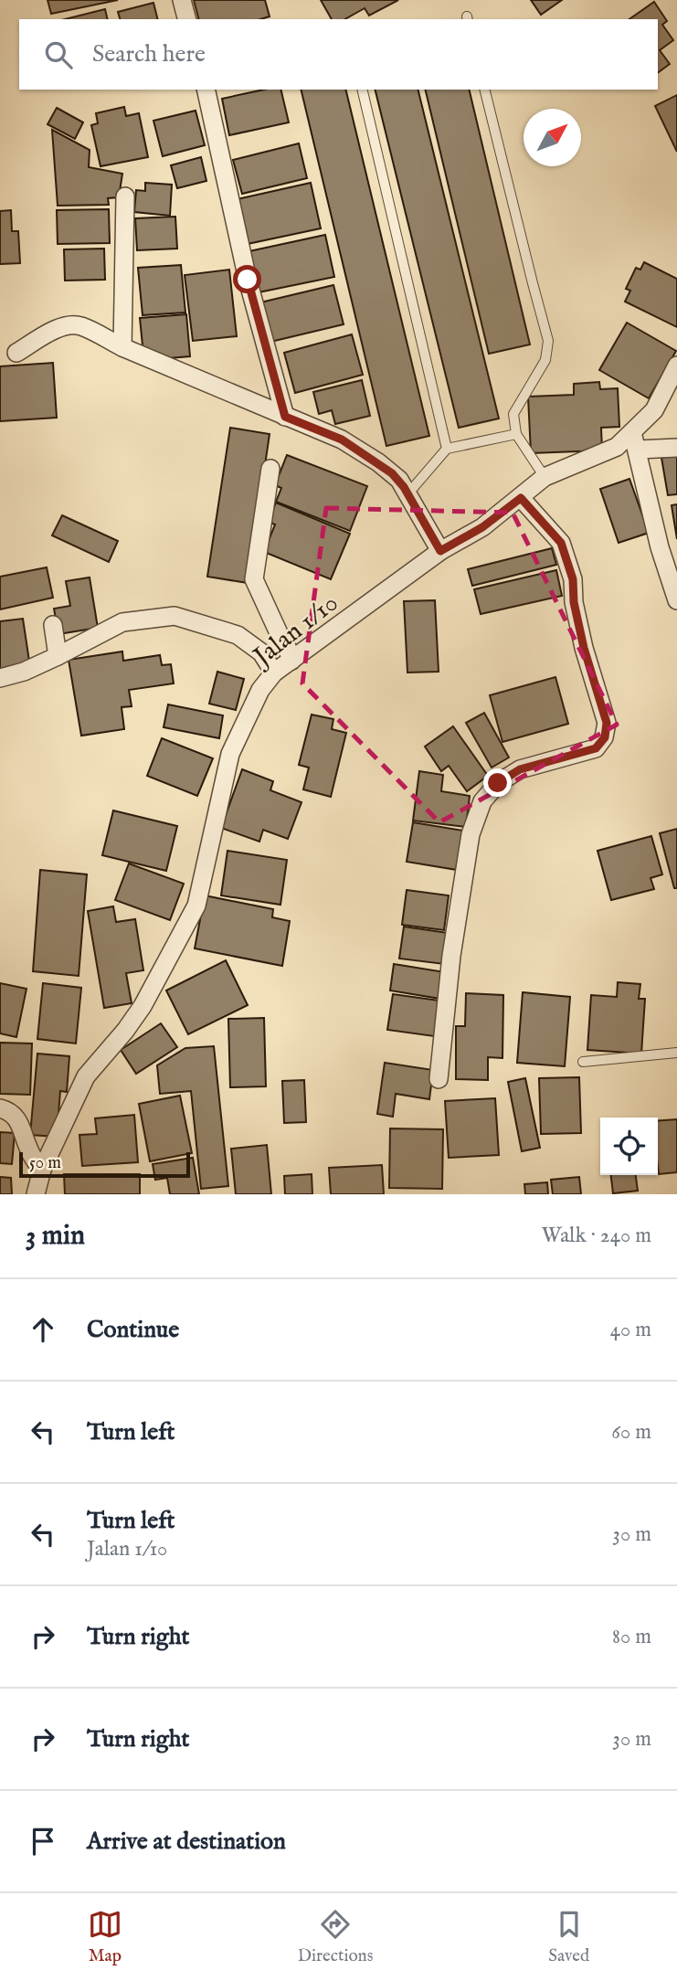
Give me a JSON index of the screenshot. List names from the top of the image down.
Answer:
{
  "streets": {
    "street": ["Jalan 1/10"]
  },
  "scale_bar": "50 m",
  "north": "top right",
  "page": {
    "search": "Search here",
    "scale": "50 m",
    "heading": ["3 min", "Walk · 240 m"],
    "list": [
      ["Continue", "40 m"],
      ["Turn left", "60 m"],
      ["Turn left", "Jalan 1/10", "30 m"],
      ["Turn right", "80 m"],
      ["Turn right", "30 m"],
      "Arrive at destination"
    ],
    "nav": ["Map", "Directions", "Saved"]
  }
}
